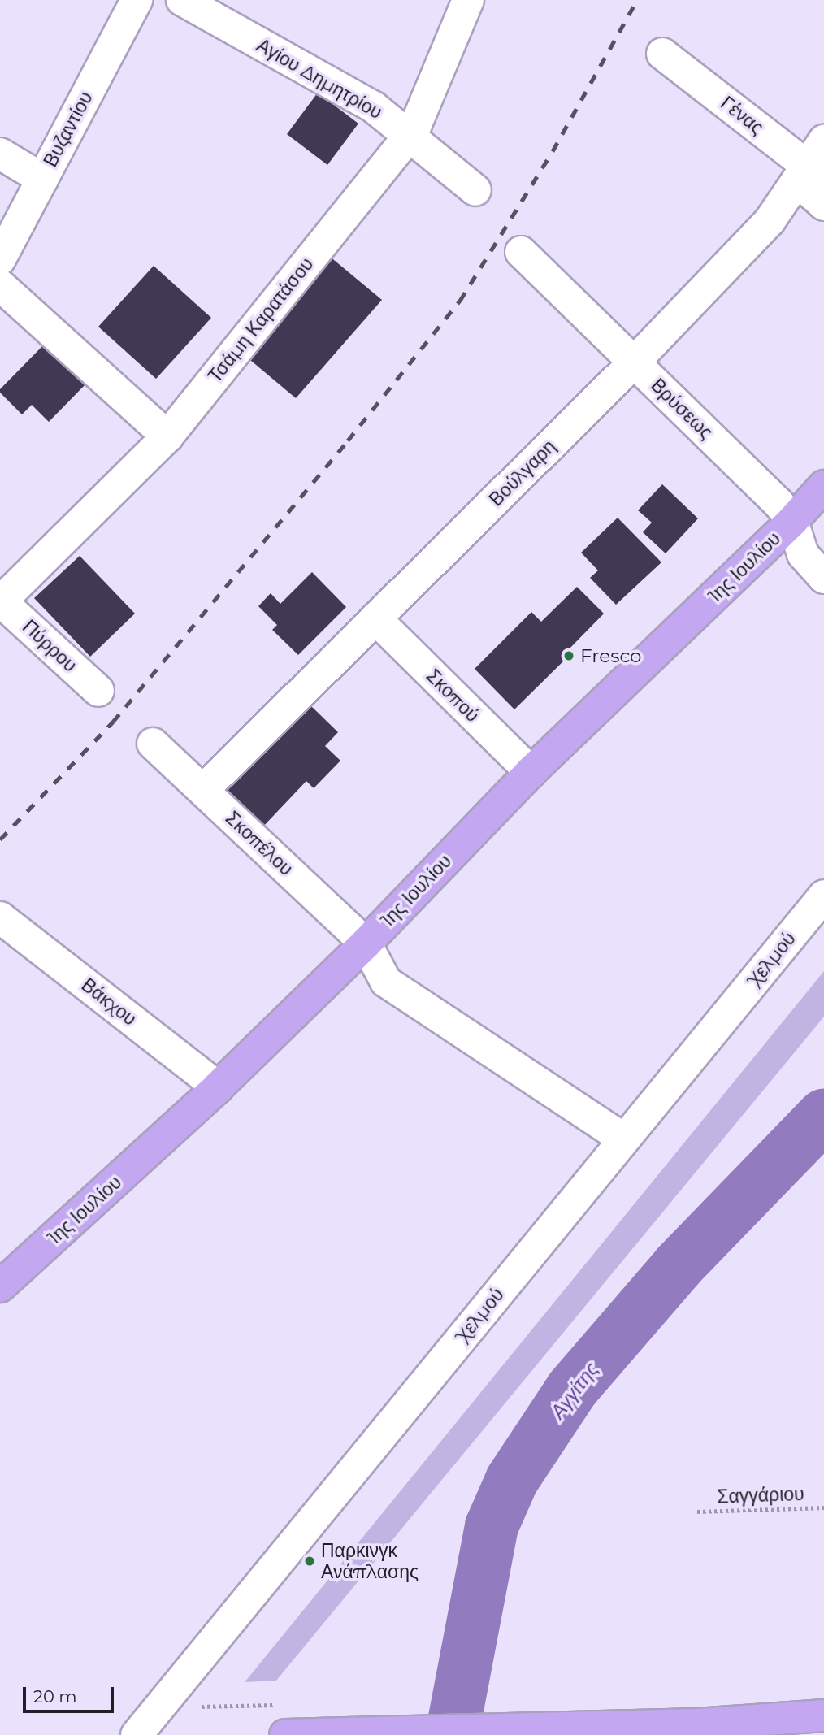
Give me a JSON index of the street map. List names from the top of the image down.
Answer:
{
  "streets": {
    "main road": ["1ης Ιουλίου"],
    "street": [
      "Αγίου Δημητρίου",
      "Γένας",
      "Βυζαντίου",
      "Τσάμη Καρατάσου",
      "Βρύσεως",
      "Βούλγαρη",
      "Πύρρου",
      "Σκοπού",
      "Σκοπέλου",
      "Χελμού",
      "Βάκχου"
    ],
    "path": ["Σαγγάριου"]
  },
  "crossings": [
    ["Αγίου Δημητρίου", "Τσάμη Καρατάσου"],
    ["Γένας", "Βούλγαρη"],
    ["Τσάμη Καρατάσου", "Πύρρου"],
    ["Βρύσεως", "Βούλγαρη"],
    ["Βρύσεως", "1ης Ιουλίου"],
    ["Βούλγαρη", "Σκοπού"],
    ["Βούλγαρη", "Σκοπέλου"],
    ["1ης Ιουλίου", "Σκοπού"],
    ["1ης Ιουλίου", "Σκοπέλου"],
    ["1ης Ιουλίου", "Βάκχου"],
    ["Σκοπέλου", "Χελμού"]
  ],
  "water": ["Αγγίτης"],
  "places": ["Fresco", "Παρκινγκ Ανάπλασης"],
  "scale_bar": "20 m"
}
